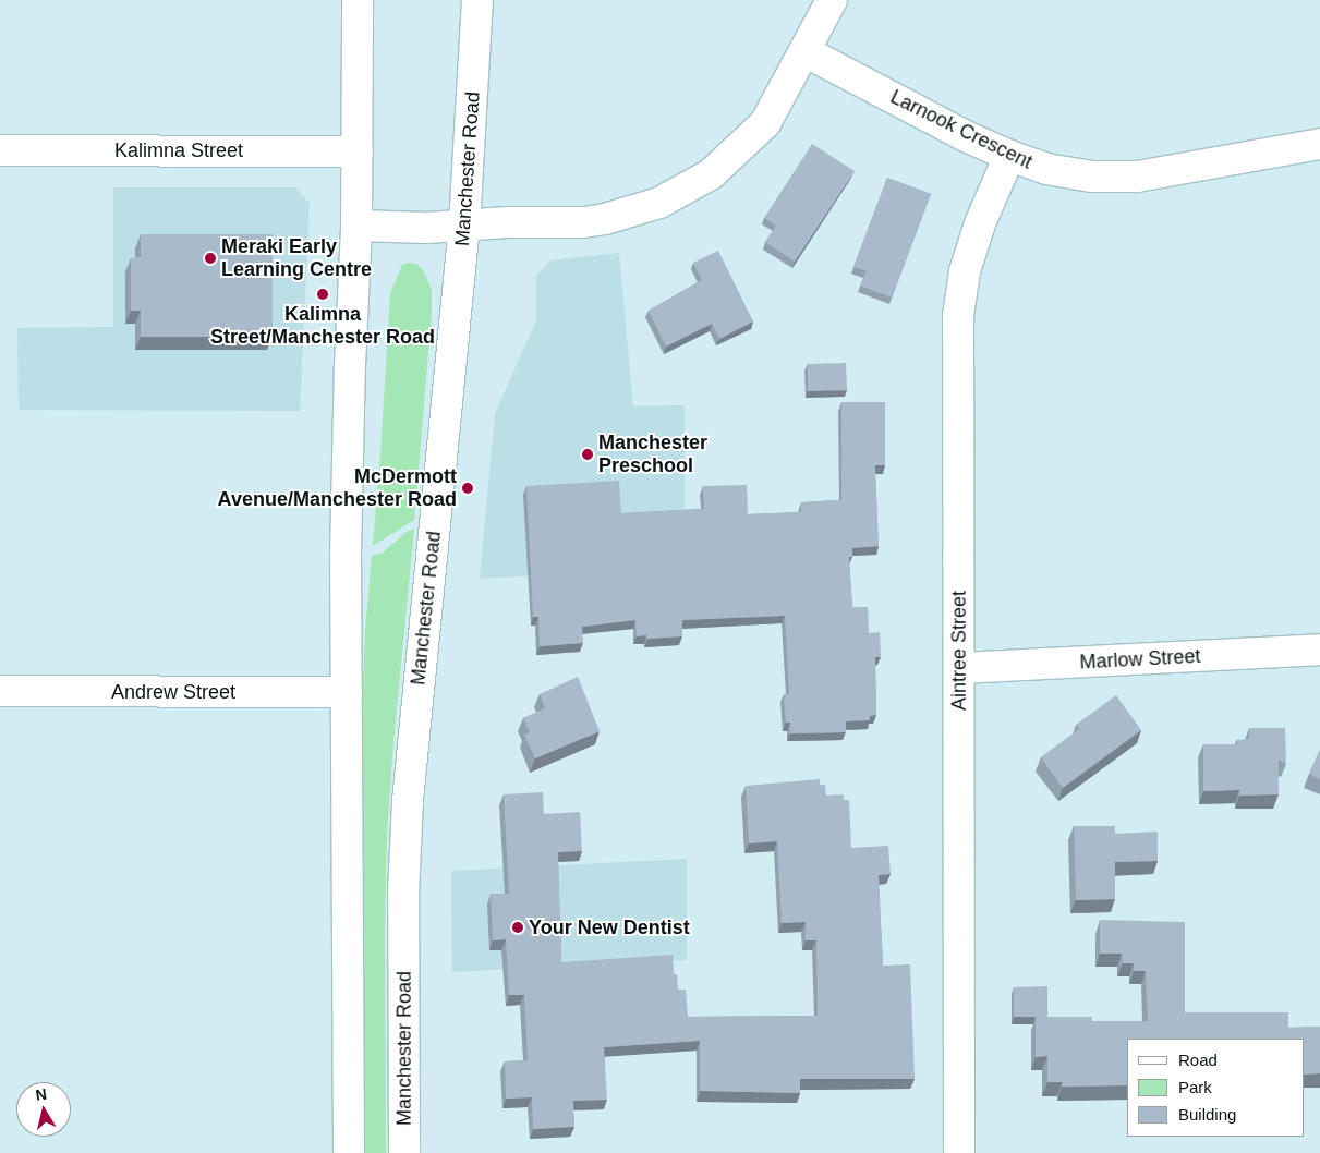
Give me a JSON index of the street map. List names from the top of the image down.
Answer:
{
  "streets": {
    "street": [
      "Larnook Crescent",
      "Kalimna Street",
      "Manchester Road",
      "Aintree Street",
      "Marlow Street",
      "Andrew Street"
    ]
  },
  "crossings": [
    ["Larnook Crescent", "Aintree Street"],
    ["Aintree Street", "Marlow Street"]
  ],
  "places": [
    "Meraki Early Learning Centre",
    "Kalimna Street/Manchester Road",
    "Manchester Preschool",
    "McDermott Avenue/Manchester Road",
    "Your New Dentist"
  ],
  "legend": ["Road", "Park", "Building"],
  "north": "top"
}
